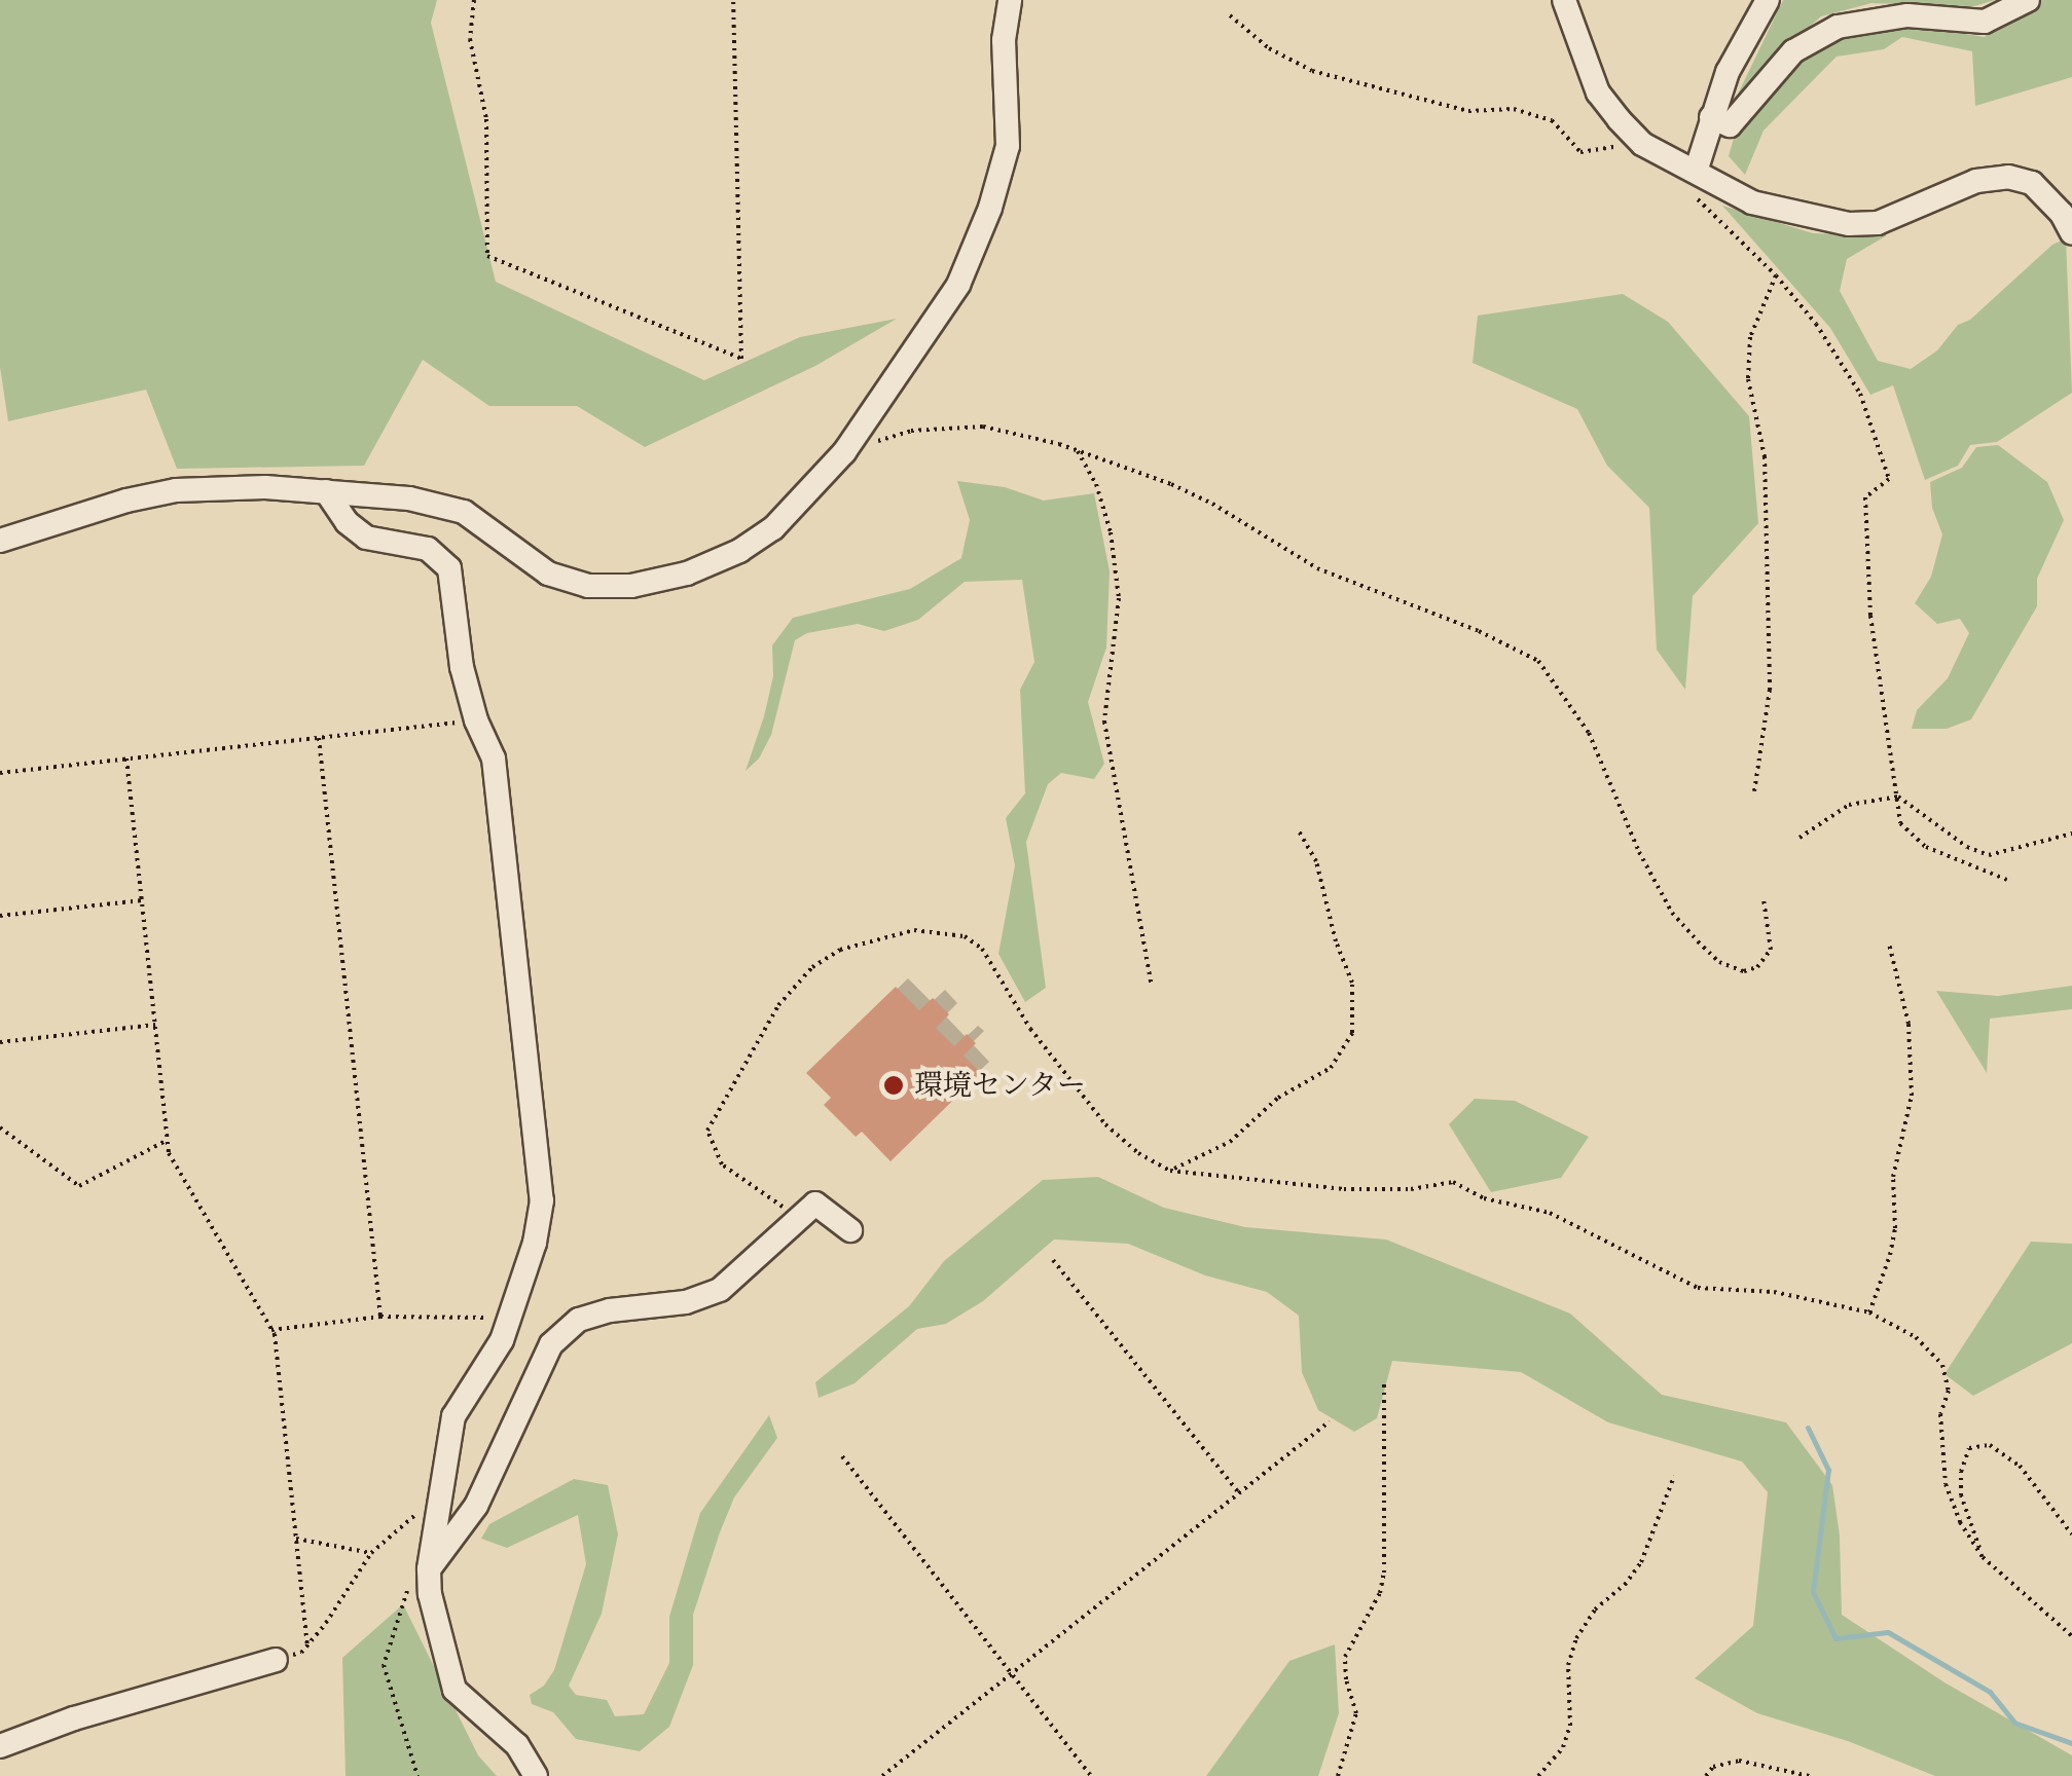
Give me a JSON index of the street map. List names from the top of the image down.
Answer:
{
  "places": ["環境センター"]
}
